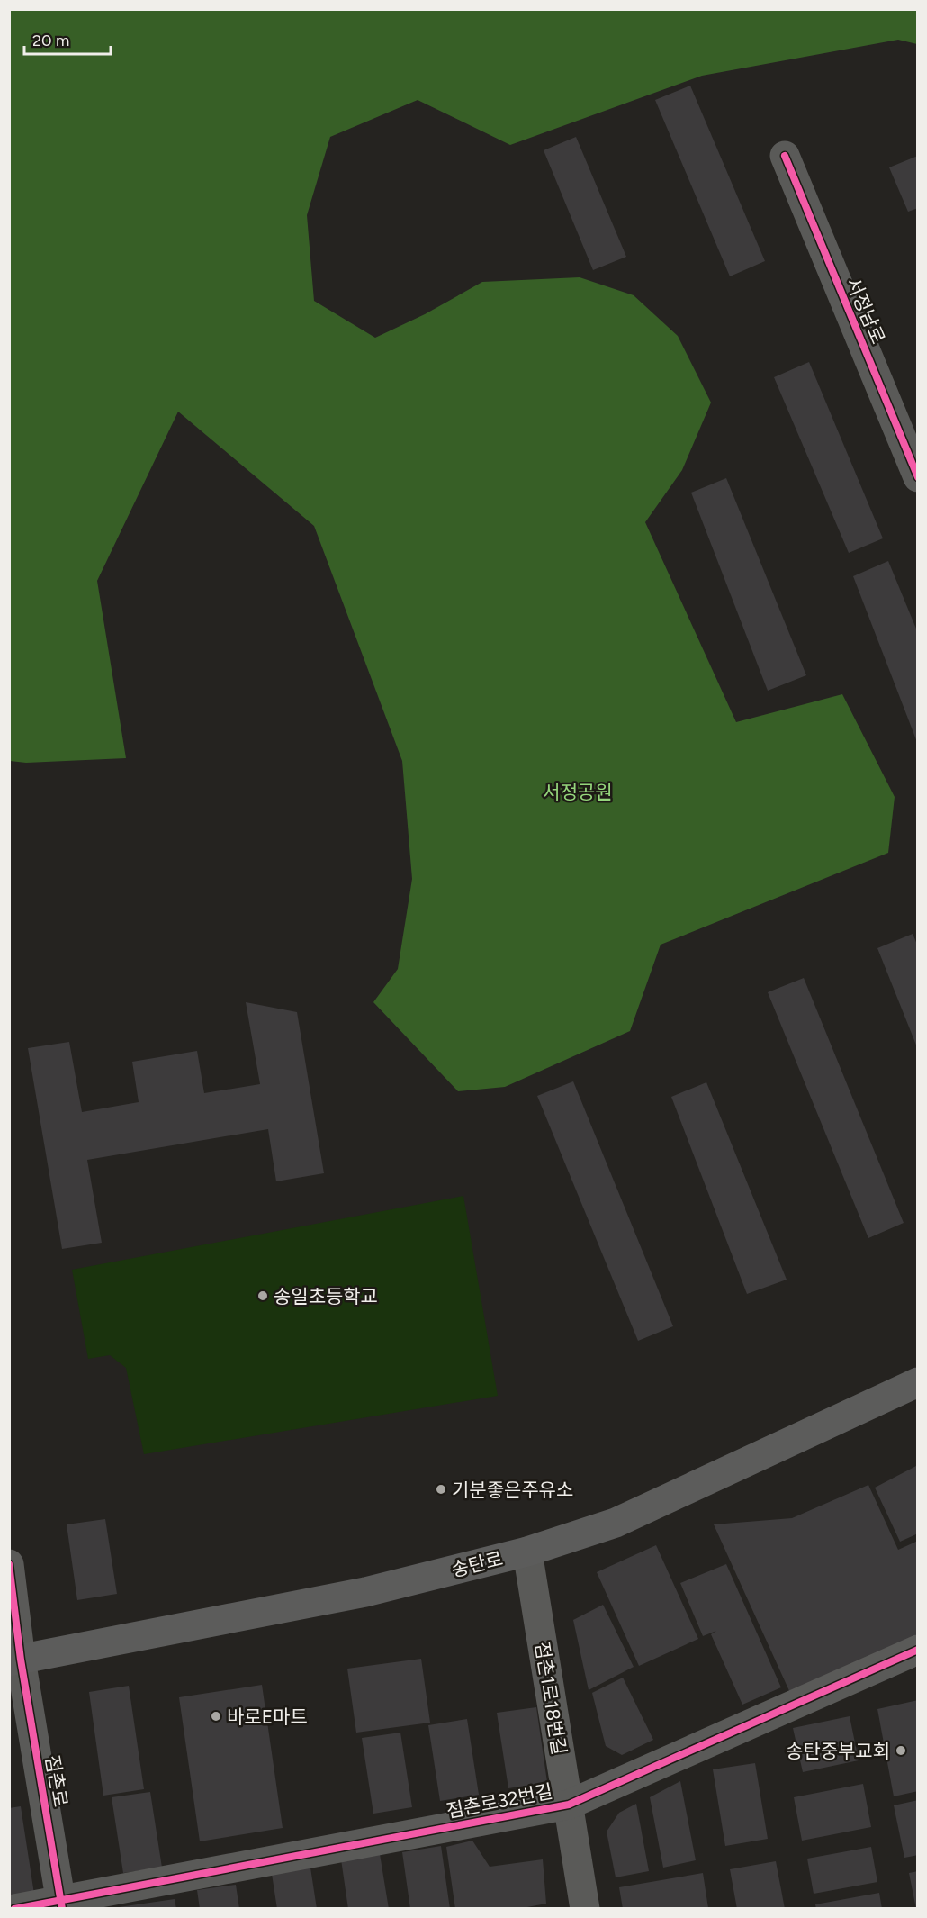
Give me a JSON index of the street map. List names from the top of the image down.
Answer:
{
  "streets": {
    "main road": ["송탄로"],
    "street": [
      "서정남로",
      "점촌1로18번길",
      "점촌로",
      "점촌로32번길"
    ]
  },
  "crossings": [
    ["송탄로", "점촌1로18번길"],
    ["송탄로", "점촌로"],
    ["점촌1로18번길", "점촌로32번길"],
    ["점촌로", "점촌로32번길"]
  ],
  "parks": ["서정공원"],
  "places": [
    "송일초등학교",
    "기분좋은주유소",
    "바로E마트",
    "송탄중부교회"
  ],
  "scale_bar": "20 m"
}
